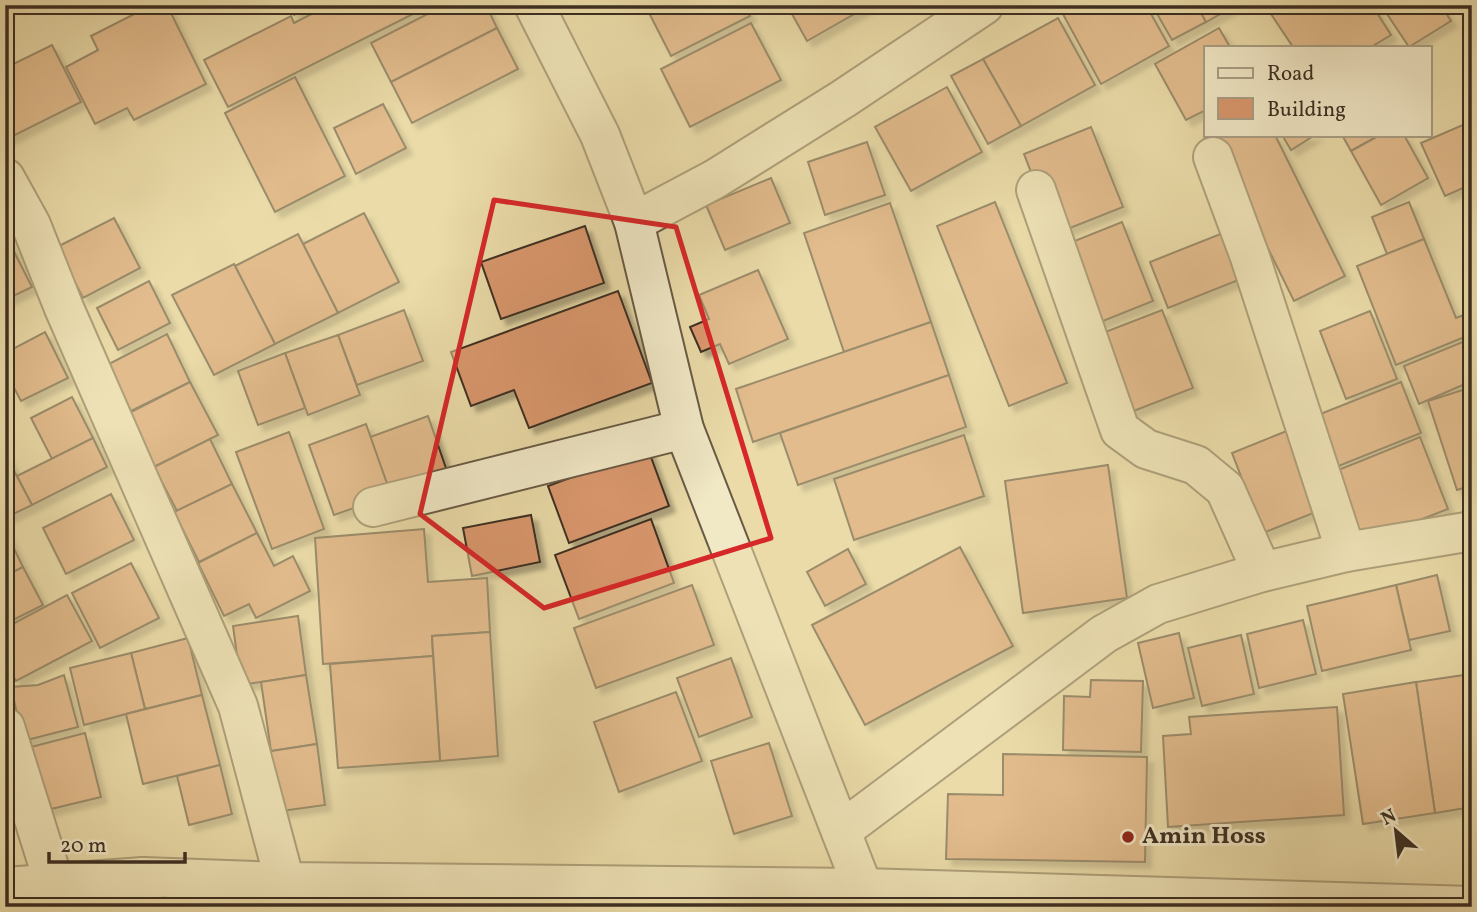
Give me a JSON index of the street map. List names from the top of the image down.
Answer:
{
  "places": ["Amin Hoss"],
  "legend": ["Road", "Building"],
  "scale_bar": "20 m",
  "north": "top left"
}
